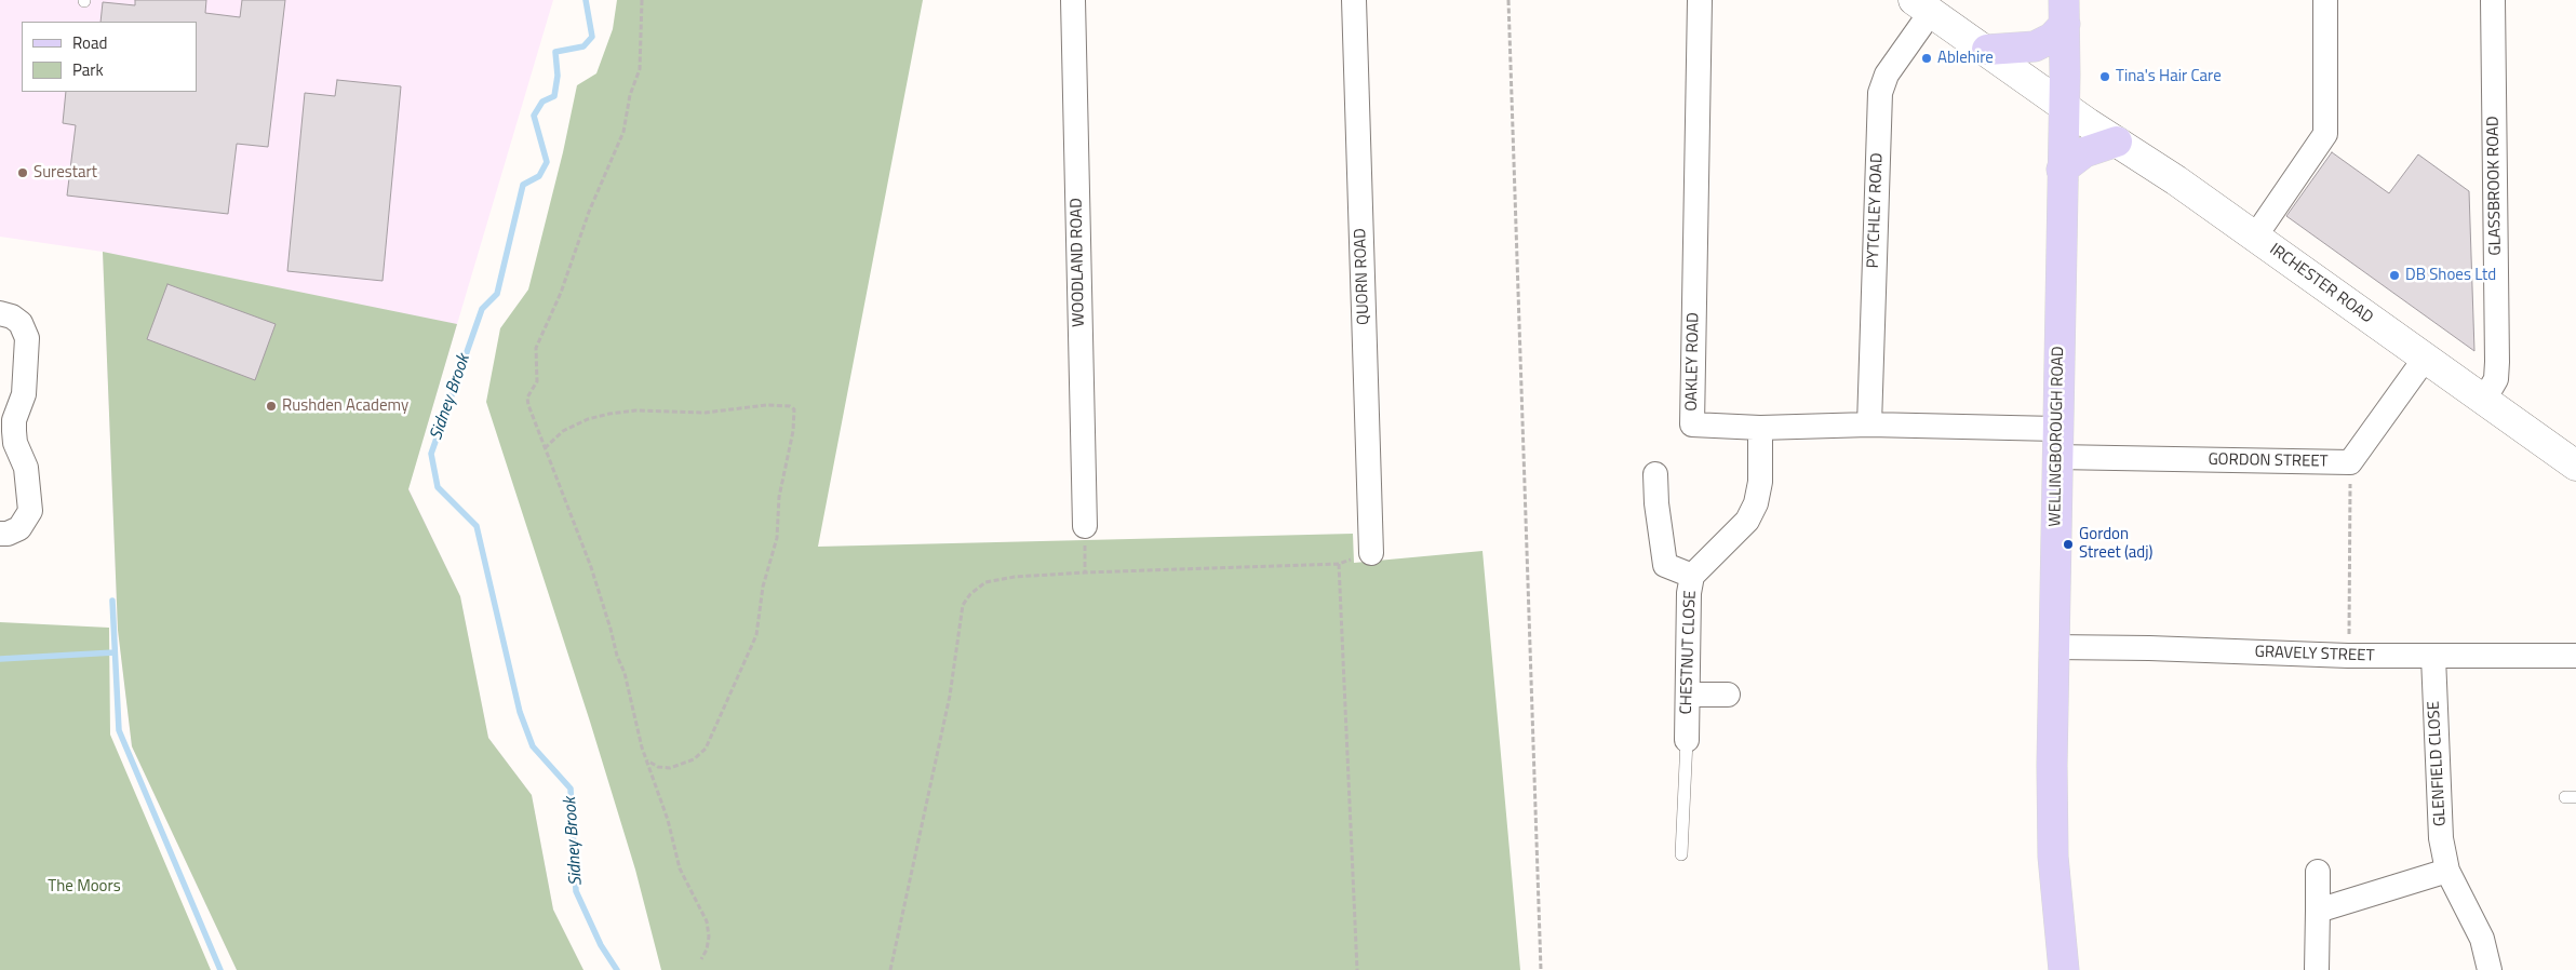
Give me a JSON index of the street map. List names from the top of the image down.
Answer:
{
  "streets": {
    "main road": ["IRCHESTER ROAD", "WELLINGBOROUGH ROAD"],
    "street": [
      "GLASSBROOK ROAD",
      "PYTCHLEY ROAD",
      "WOODLAND ROAD",
      "QUORN ROAD",
      "OAKLEY ROAD",
      "GORDON STREET",
      "CHESTNUT CLOSE",
      "GRAVELY STREET",
      "GLENFIELD CLOSE"
    ]
  },
  "crossings": [
    ["GLASSBROOK ROAD", "IRCHESTER ROAD"],
    ["PYTCHLEY ROAD", "IRCHESTER ROAD"],
    ["PYTCHLEY ROAD", "OAKLEY ROAD"],
    ["IRCHESTER ROAD", "WELLINGBOROUGH ROAD"],
    ["IRCHESTER ROAD", "GORDON STREET"],
    ["OAKLEY ROAD", "WELLINGBOROUGH ROAD"],
    ["OAKLEY ROAD", "CHESTNUT CLOSE"],
    ["WELLINGBOROUGH ROAD", "GORDON STREET"],
    ["WELLINGBOROUGH ROAD", "GRAVELY STREET"],
    ["GRAVELY STREET", "GLENFIELD CLOSE"]
  ],
  "water": ["Sidney Brook"],
  "parks": ["The Moors"],
  "places": [
    "Ablehire",
    "Tina's Hair Care",
    "Surestart",
    "DB Shoes Ltd",
    "Rushden Academy",
    "Gordon Street (adj)"
  ],
  "legend": ["Road", "Park"]
}
